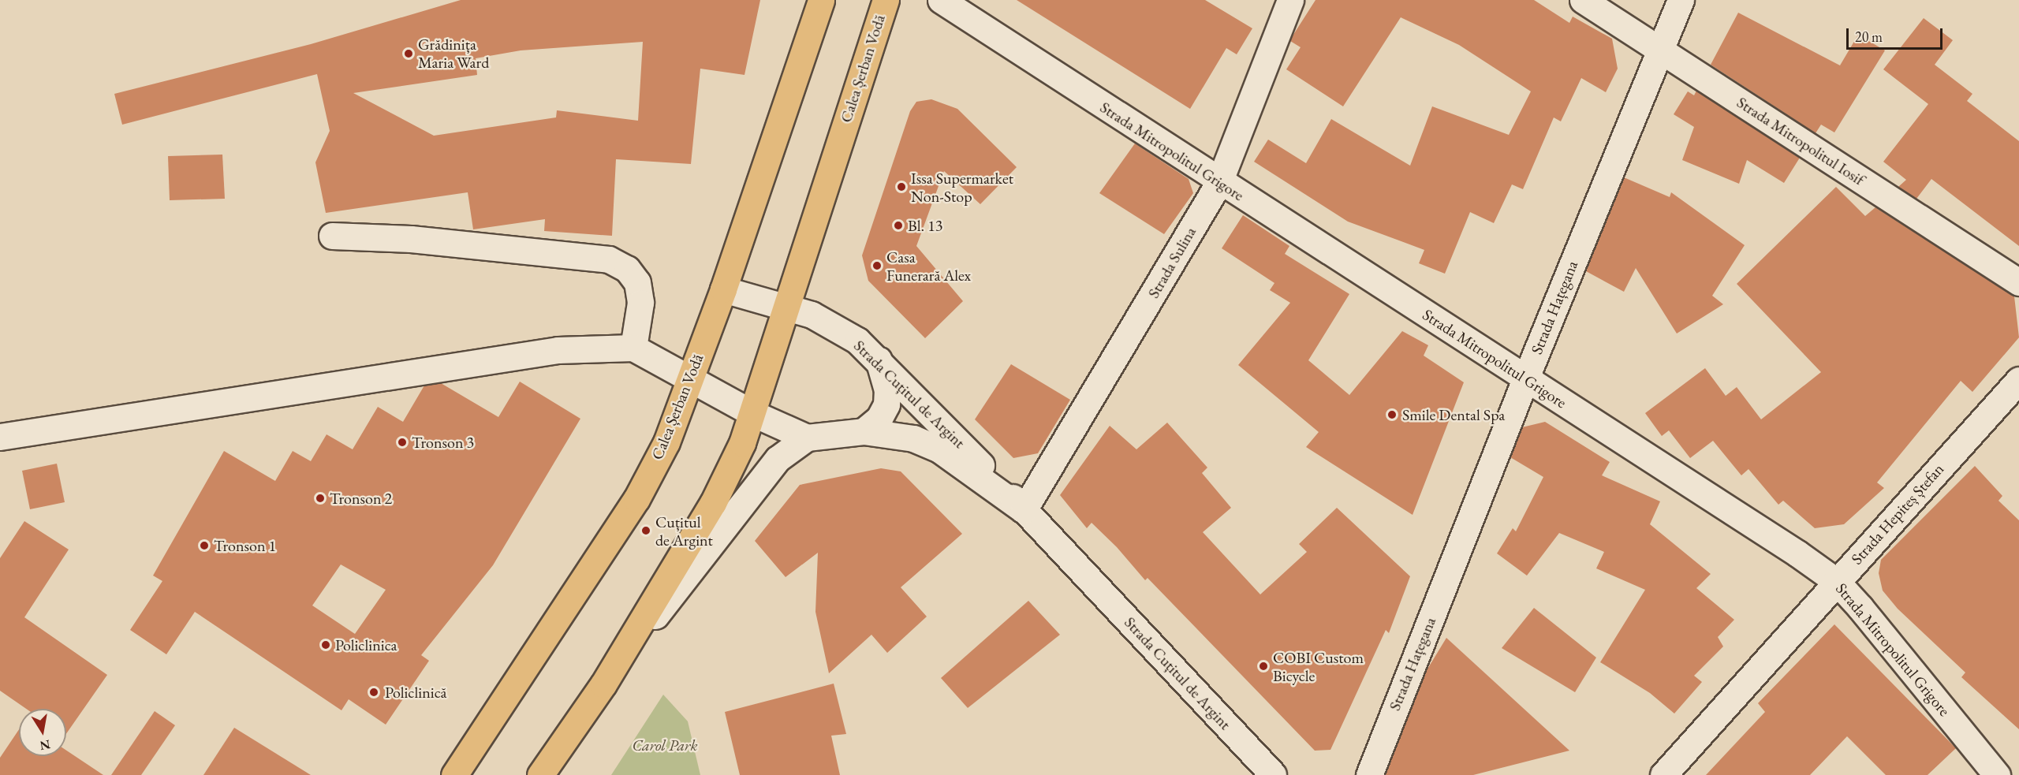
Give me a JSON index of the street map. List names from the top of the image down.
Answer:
{
  "streets": {
    "main road": ["Calea Șerban Vodă"],
    "street": [
      "Strada Mitropolitul Iosif",
      "Strada Mitropolitul Grigore",
      "Strada Sulina",
      "Strada Hațegana",
      "Strada Cuțitul de Argint",
      "Strada Hepiteș Ștefan"
    ]
  },
  "crossings": [
    ["Calea Șerban Vodă", "Strada Cuțitul de Argint"],
    ["Strada Mitropolitul Iosif", "Strada Hațegana"],
    ["Strada Mitropolitul Grigore", "Strada Sulina"],
    ["Strada Mitropolitul Grigore", "Strada Hațegana"],
    ["Strada Mitropolitul Grigore", "Strada Hepiteș Ștefan"],
    ["Strada Sulina", "Strada Cuțitul de Argint"]
  ],
  "parks": ["Carol Park"],
  "places": [
    "Grădinița Maria Ward",
    "Issa Supermarket Non-Stop",
    "Bl. 13",
    "Casa Funerară Alex",
    "Smile Dental Spa",
    "Tronson 3",
    "Tronson 2",
    "Cuțitul de Argint",
    "Tronson 1",
    "Policlinica",
    "COBI Custom Bicycle",
    "Policlinică"
  ],
  "scale_bar": "20 m",
  "north": "bottom"
}
